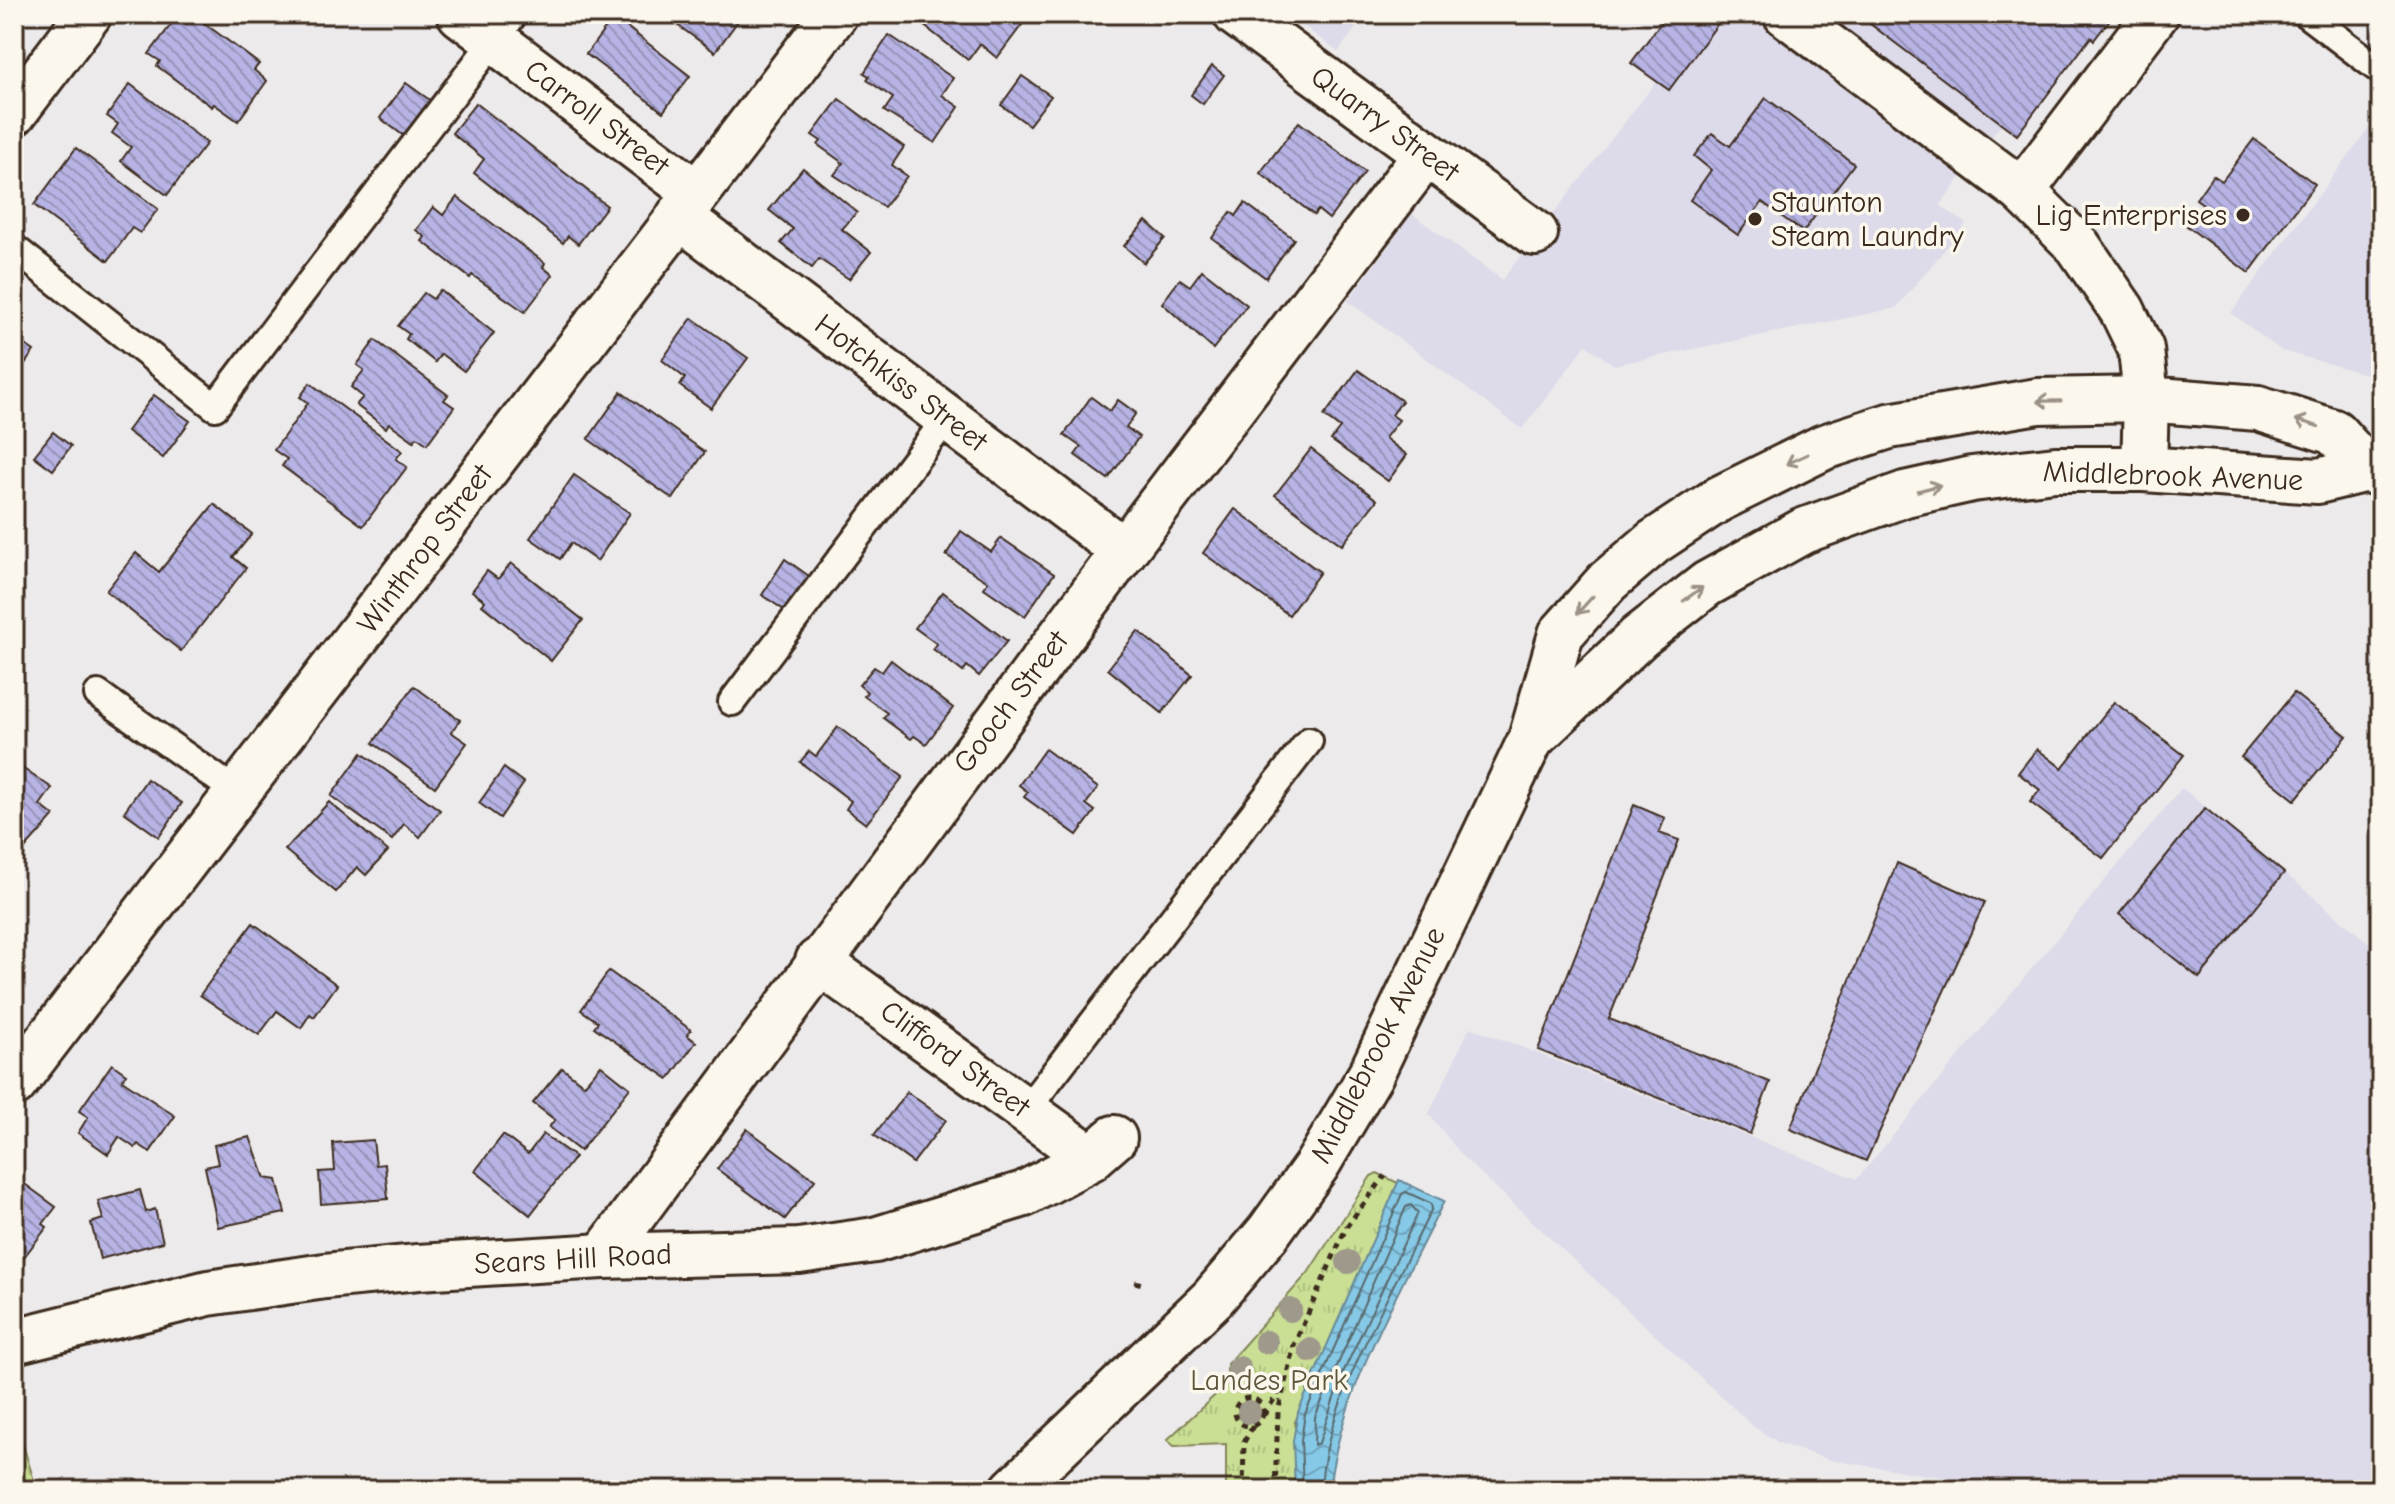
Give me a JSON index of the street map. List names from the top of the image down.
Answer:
{
  "streets": {
    "street": [
      "Carroll Street",
      "Quarry Street",
      "Hotchkiss Street",
      "Middlebrook Avenue",
      "Winthrop Street",
      "Gooch Street",
      "Clifford Street",
      "Sears Hill Road"
    ]
  },
  "crossings": [
    ["Carroll Street", "Hotchkiss Street"],
    ["Carroll Street", "Winthrop Street"],
    ["Quarry Street", "Gooch Street"],
    ["Hotchkiss Street", "Winthrop Street"],
    ["Hotchkiss Street", "Gooch Street"],
    ["Gooch Street", "Clifford Street"],
    ["Gooch Street", "Sears Hill Road"],
    ["Clifford Street", "Sears Hill Road"]
  ],
  "parks": ["Landes Park"],
  "places": ["Lig Enterprises", "Staunton Steam Laundry"]
}
